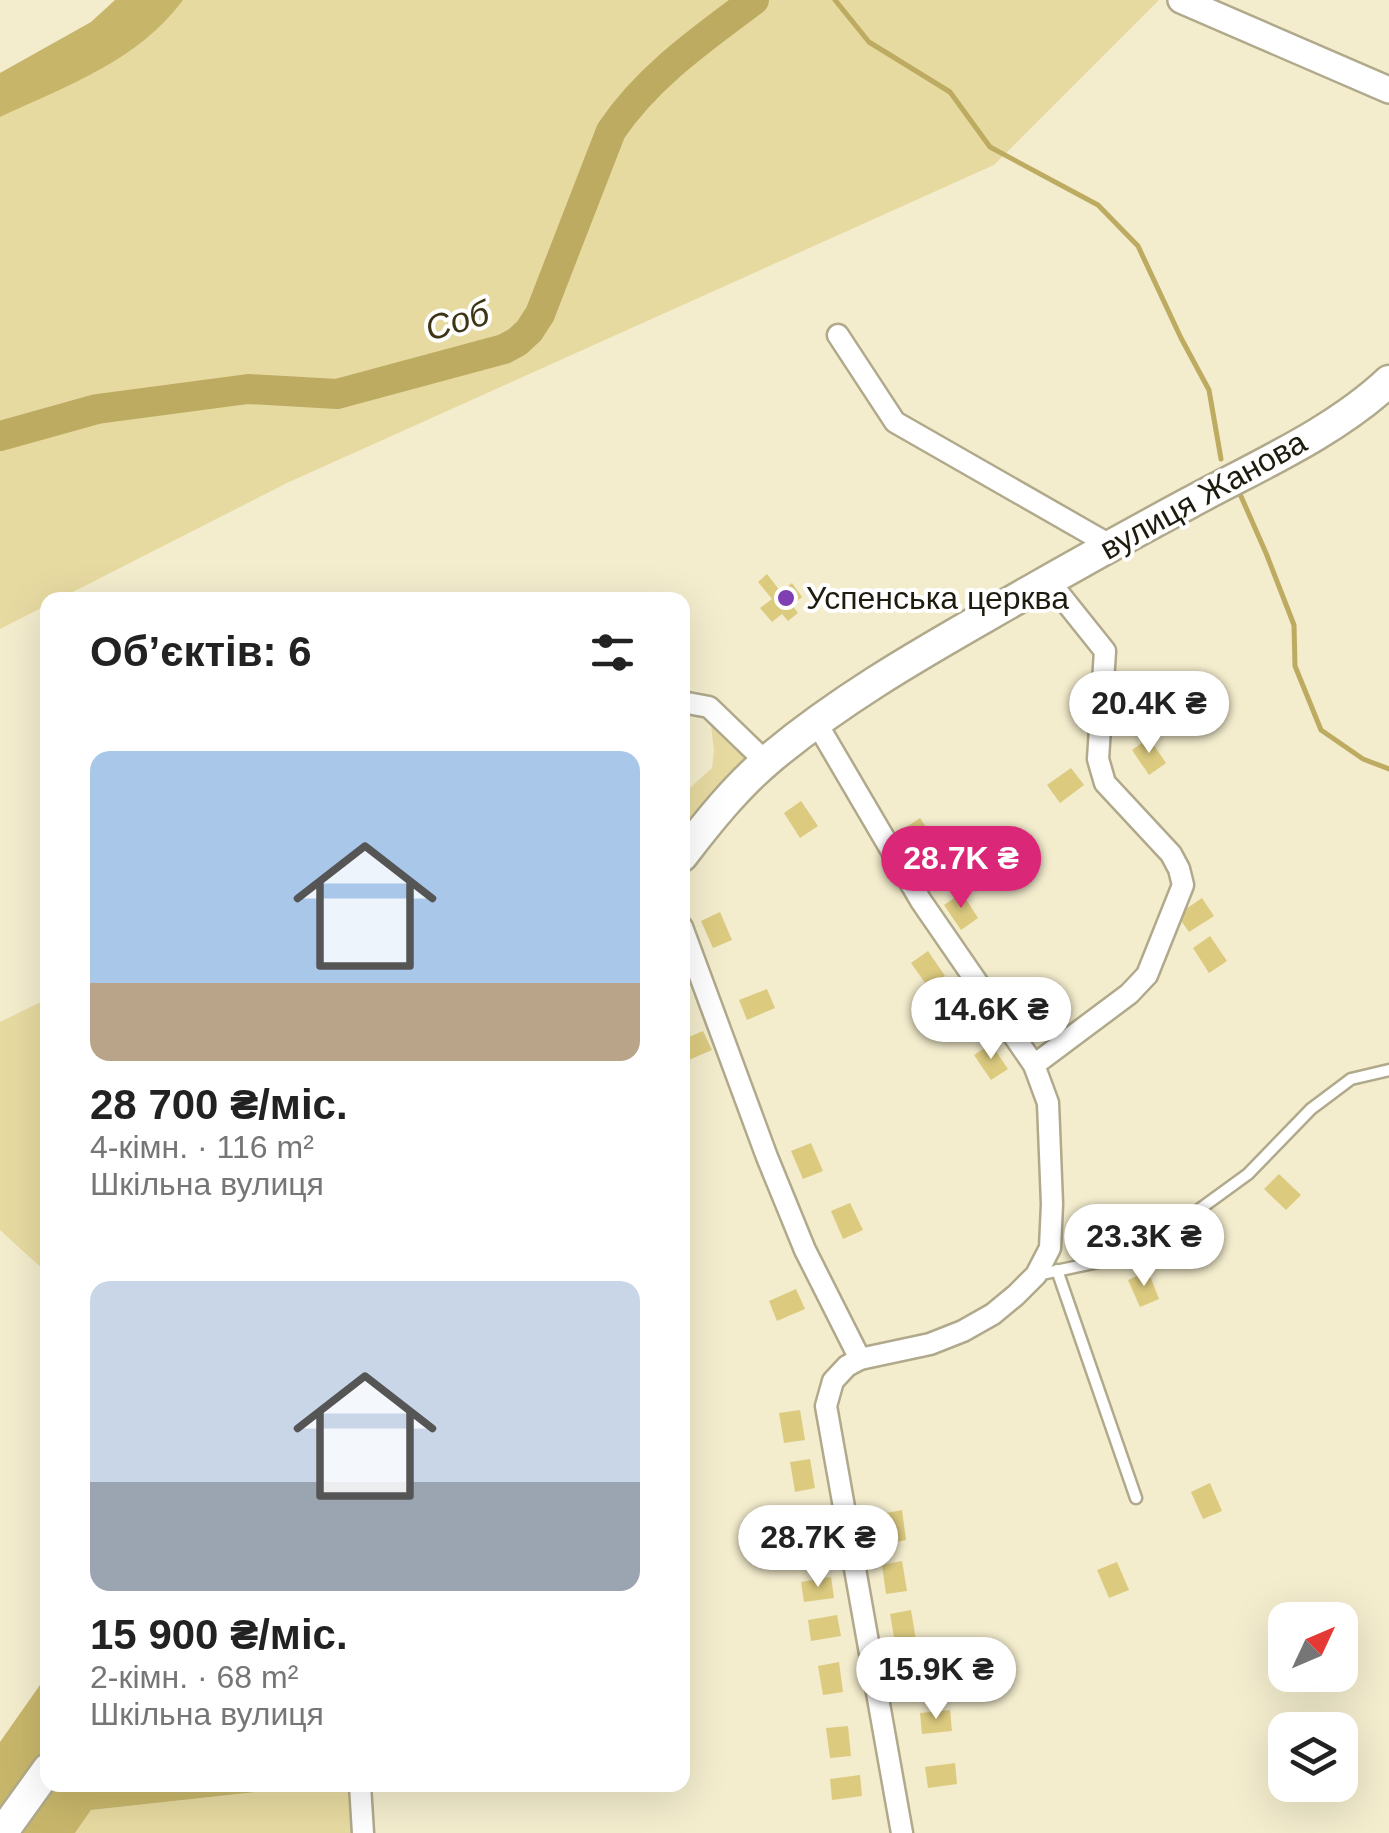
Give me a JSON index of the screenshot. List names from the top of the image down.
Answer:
{
  "streets": {
    "main road": ["вулиця Жанова"]
  },
  "water": ["Соб"],
  "places": ["Успенська церква"],
  "north": "top right",
  "page": {
    "heading": "Об’єктів: 6",
    "price": [
      "20.4K ₴",
      "28.7K ₴",
      "14.6K ₴",
      "23.3K ₴",
      "28.7K ₴",
      "15.9K ₴"
    ],
    "list": [
      {
        "name": "28 700 ₴/міс.",
        "note": "4-кімн. · 116 m² · Шкільна вулиця"
      },
      {
        "name": "15 900 ₴/міс.",
        "note": "2-кімн. · 68 m² · Шкільна вулиця"
      }
    ]
  }
}
